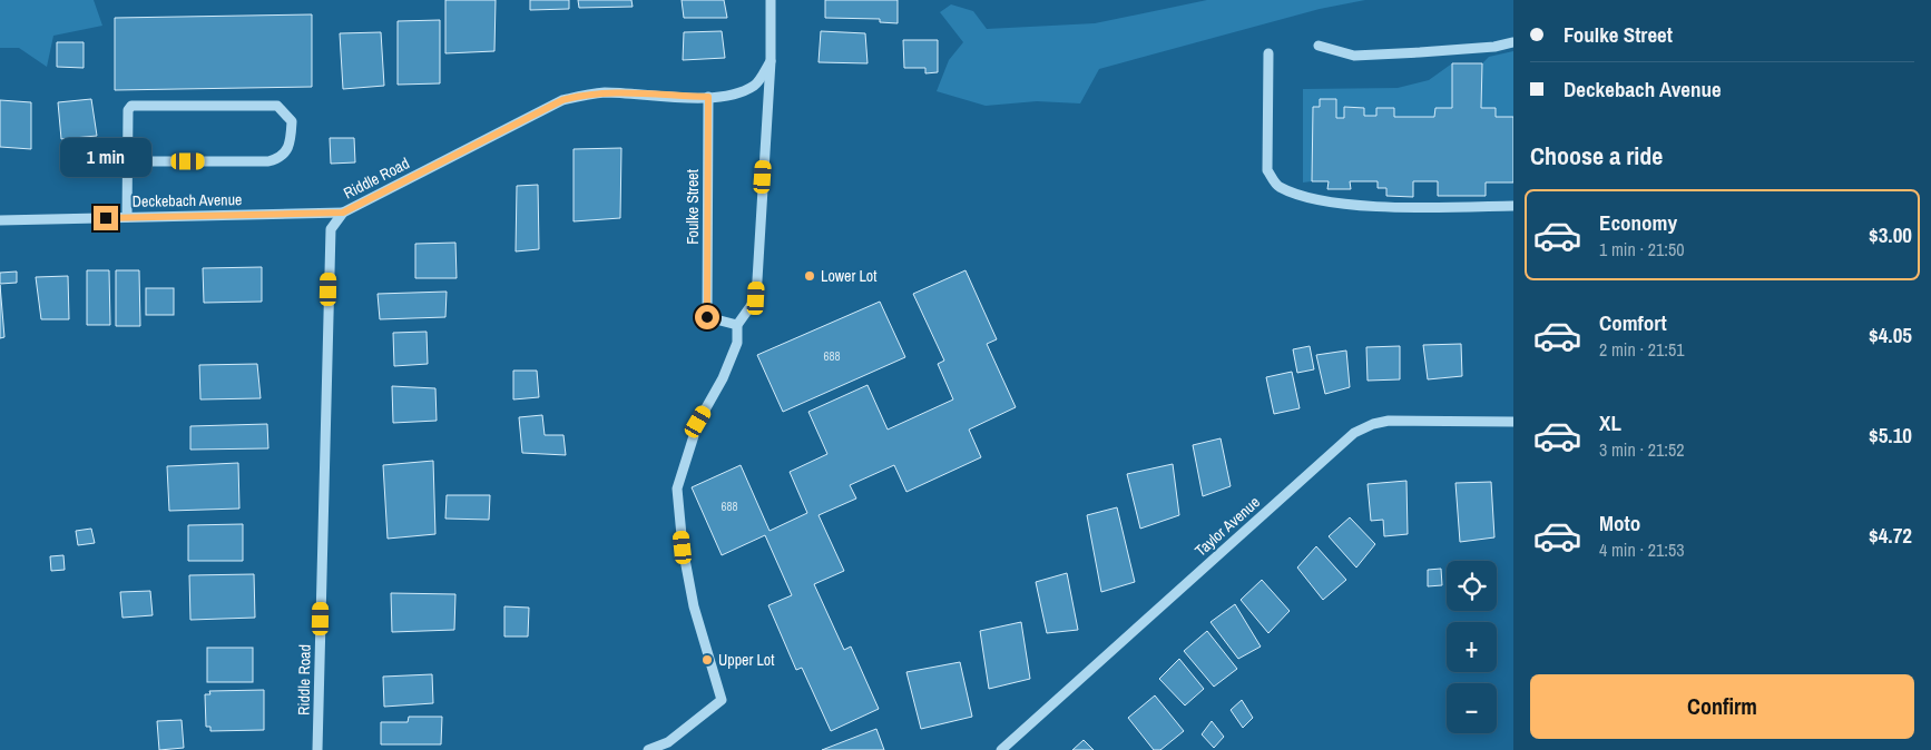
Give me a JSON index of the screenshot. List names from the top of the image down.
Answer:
{
  "streets": {
    "street": [
      "Riddle Road",
      "Deckebach Avenue",
      "Foulke Street",
      "Taylor Avenue"
    ]
  },
  "crossings": [
    ["Riddle Road", "Deckebach Avenue"],
    ["Riddle Road", "Foulke Street"]
  ],
  "places": ["Lower Lot", "Upper Lot"],
  "house_numbers": ["688", "688"],
  "page": {
    "banner": ["Foulke Street", "Deckebach Avenue"],
    "heading": "Choose a ride",
    "bubble": "1 min",
    "list": [
      {
        "name": "Economy",
        "note": "1 min · 21:50",
        "value": "$3.00"
      },
      {
        "name": "Comfort",
        "note": "2 min · 21:51",
        "value": "$4.05"
      },
      {
        "name": "XL",
        "note": "3 min · 21:52",
        "value": "$5.10"
      },
      {
        "name": "Moto",
        "note": "4 min · 21:53",
        "value": "$4.72"
      }
    ],
    "map_buttons": ["+", "−"],
    "buttons": "Confirm"
  }
}
